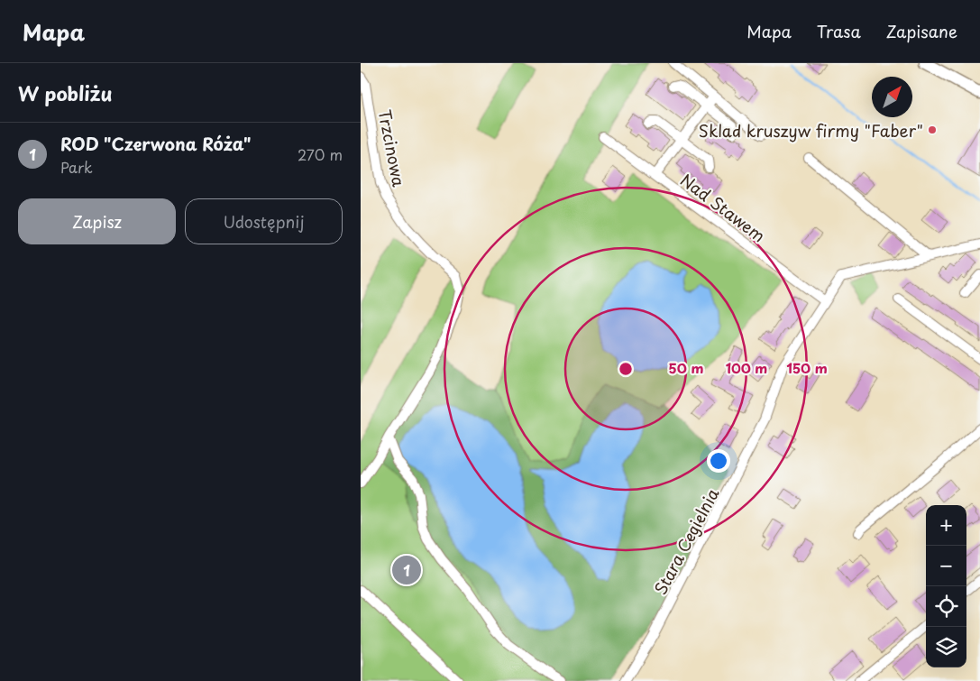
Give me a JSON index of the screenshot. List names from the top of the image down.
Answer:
{
  "streets": {
    "street": ["Trzcinowa", "Nad Stawem", "Stara Cegielnia"]
  },
  "crossings": [
    ["Nad Stawem", "Stara Cegielnia"]
  ],
  "places": ["Sklad kruszyw firmy \"Faber\""],
  "north": "top right",
  "page": {
    "header": "Mapa",
    "nav": ["Mapa", "Trasa", "Zapisane"],
    "heading": "W pobliżu",
    "list": [
      {
        "mark": "1",
        "name": "ROD \"Czerwona Róża\"",
        "note": "Park",
        "value": "270 m"
      }
    ],
    "buttons": ["Zapisz", "Udostępnij"],
    "map_buttons": ["+", "−"],
    "pins": "1"
  },
  "rings": ["50 m", "100 m", "150 m"]
}
